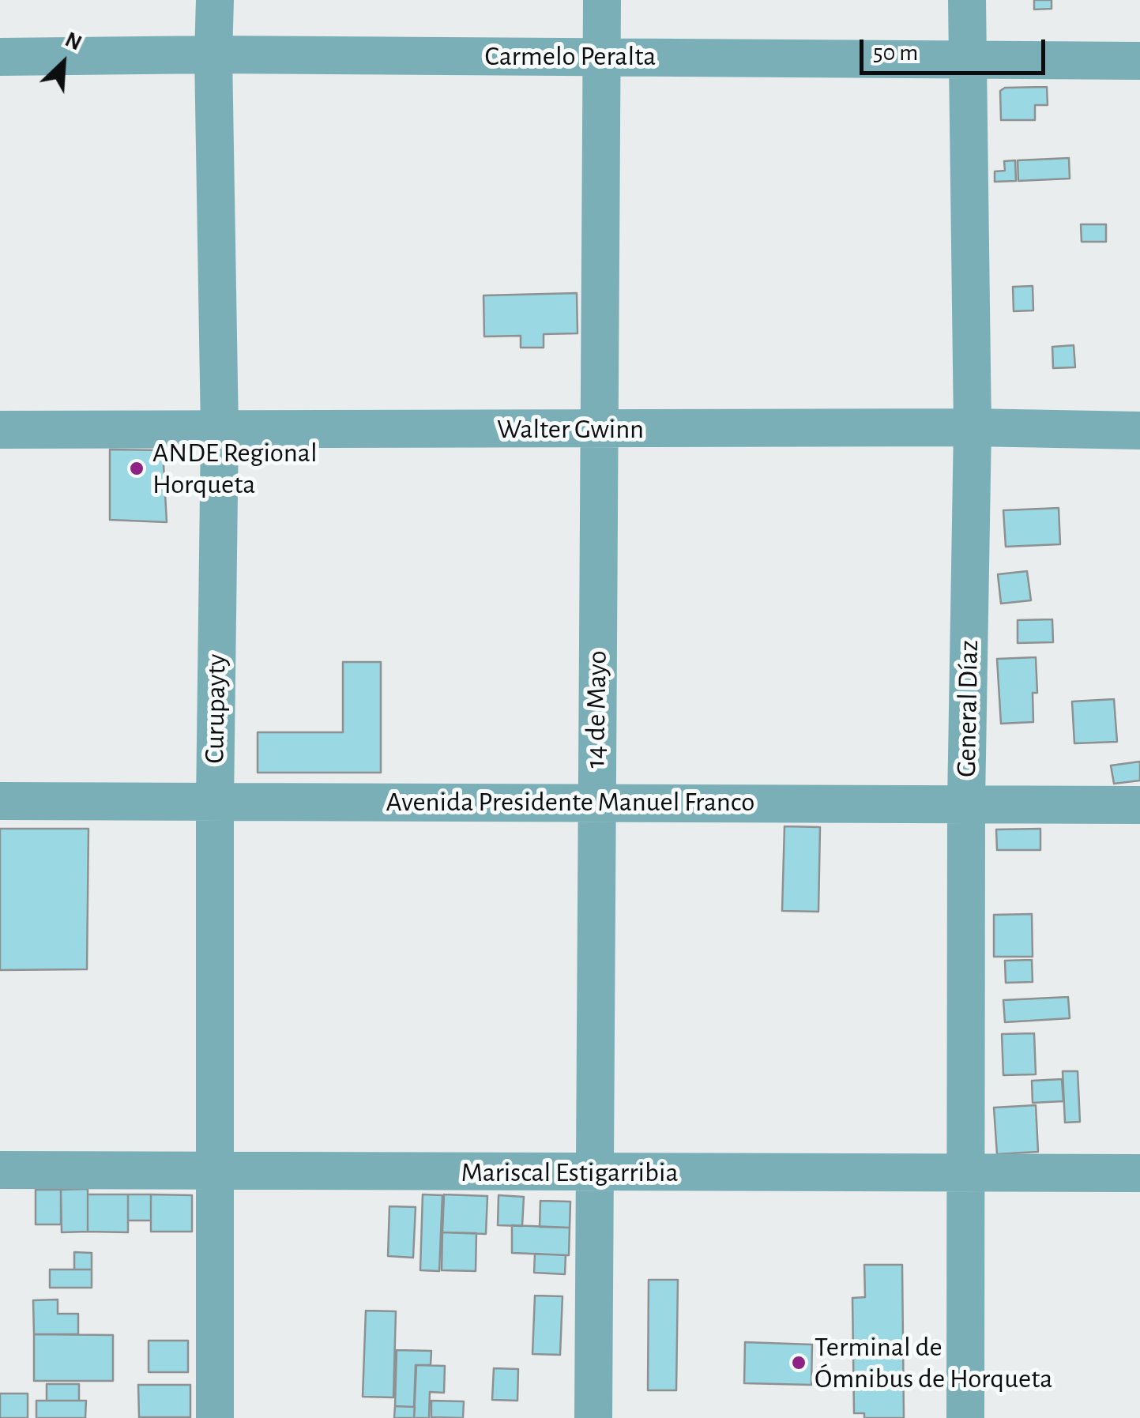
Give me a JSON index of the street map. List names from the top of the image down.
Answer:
{
  "streets": {
    "street": [
      "Carmelo Peralta",
      "Walter Gwinn",
      "Curupayty",
      "General Díaz",
      "14 de Mayo",
      "Avenida Presidente Manuel Franco",
      "Mariscal Estigarribia"
    ]
  },
  "crossings": [
    ["Carmelo Peralta", "Curupayty"],
    ["Carmelo Peralta", "General Díaz"],
    ["Carmelo Peralta", "14 de Mayo"],
    ["Walter Gwinn", "Curupayty"],
    ["Walter Gwinn", "General Díaz"],
    ["Walter Gwinn", "14 de Mayo"],
    ["Curupayty", "Avenida Presidente Manuel Franco"],
    ["Curupayty", "Mariscal Estigarribia"],
    ["General Díaz", "Avenida Presidente Manuel Franco"],
    ["General Díaz", "Mariscal Estigarribia"],
    ["14 de Mayo", "Avenida Presidente Manuel Franco"],
    ["14 de Mayo", "Mariscal Estigarribia"]
  ],
  "places": ["ANDE Regional Horqueta", "Terminal de Ómnibus de Horqueta"],
  "scale_bar": "50 m",
  "north": "top right"
}
